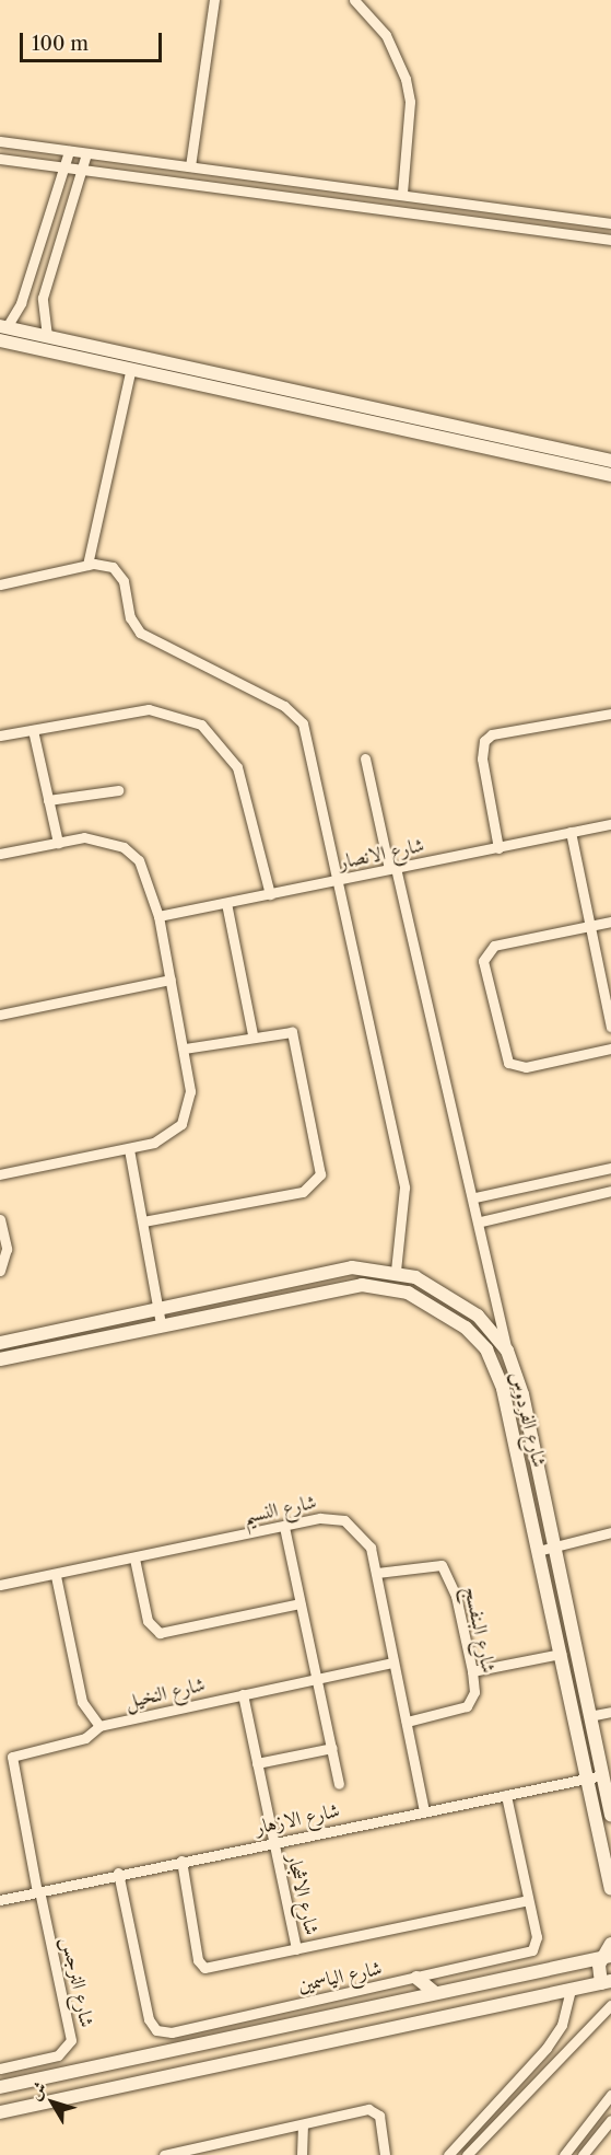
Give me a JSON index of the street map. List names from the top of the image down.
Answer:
{
  "streets": {
    "street": [
      "شارع الانصار",
      "شارع الفردوس",
      "شارع النسيم",
      "شارع البنفسج",
      "شارع النخيل",
      "شارع الازهار",
      "شارع الاشجار",
      "شارع الياسمين",
      "شارع النرجس"
    ]
  },
  "crossings": [
    ["شارع الفردوس", "شارع الازهار"],
    ["شارع النسيم", "شارع البنفسج"],
    ["شارع النسيم", "شارع النخيل"],
    ["شارع النسيم", "شارع الازهار"],
    ["شارع النخيل", "شارع الازهار"],
    ["شارع النخيل", "شارع الاشجار"],
    ["شارع النخيل", "شارع النرجس"],
    ["شارع الازهار", "شارع الاشجار"],
    ["شارع الازهار", "شارع الياسمين"],
    ["شارع الازهار", "شارع النرجس"]
  ],
  "scale_bar": "100 m",
  "north": "top left"
}
